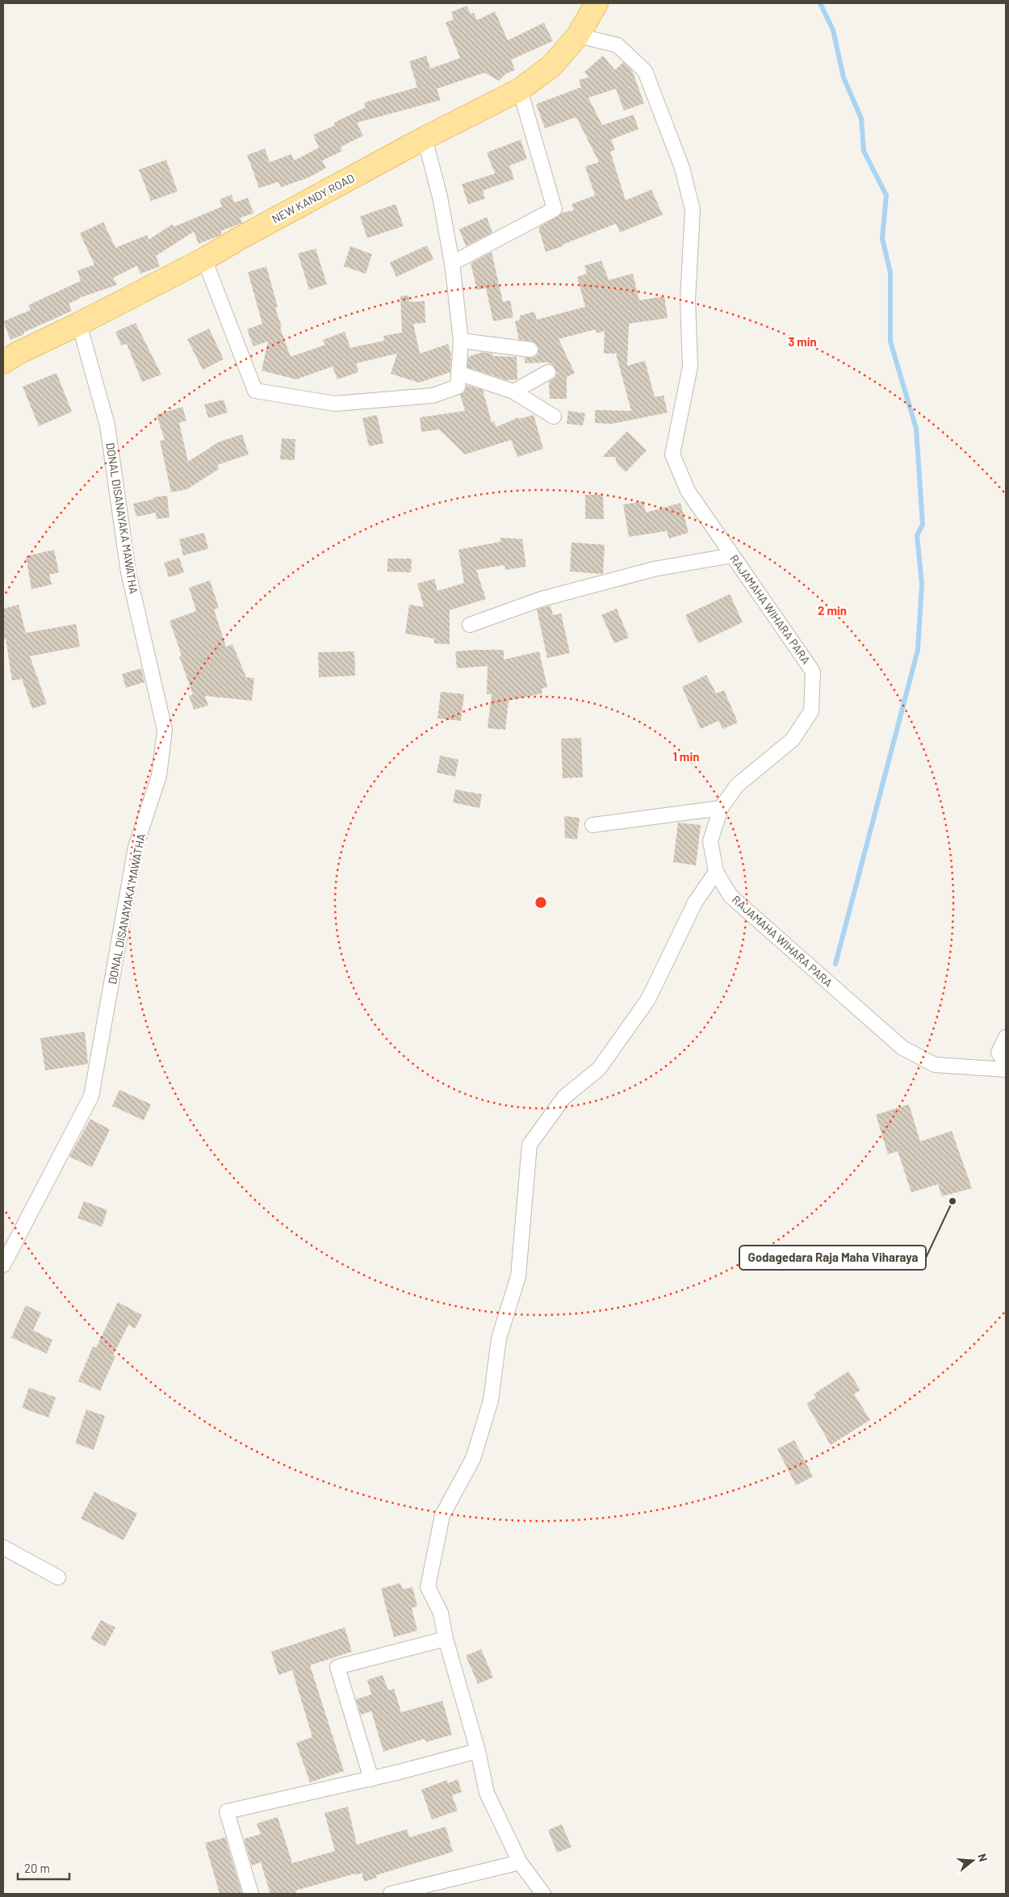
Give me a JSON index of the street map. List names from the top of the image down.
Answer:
{
  "streets": {
    "main road": ["NEW KANDY ROAD"],
    "street": ["DONAL DISANAYAKA MAWATHA", "RAJAMAHA WIHARA PARA"]
  },
  "crossings": [
    ["NEW KANDY ROAD", "DONAL DISANAYAKA MAWATHA"],
    ["NEW KANDY ROAD", "RAJAMAHA WIHARA PARA"]
  ],
  "places": ["Godagedara Raja Maha Viharaya"],
  "scale_bar": "20 m",
  "north": "right",
  "rings": ["3 min", "2 min", "1 min"]
}
